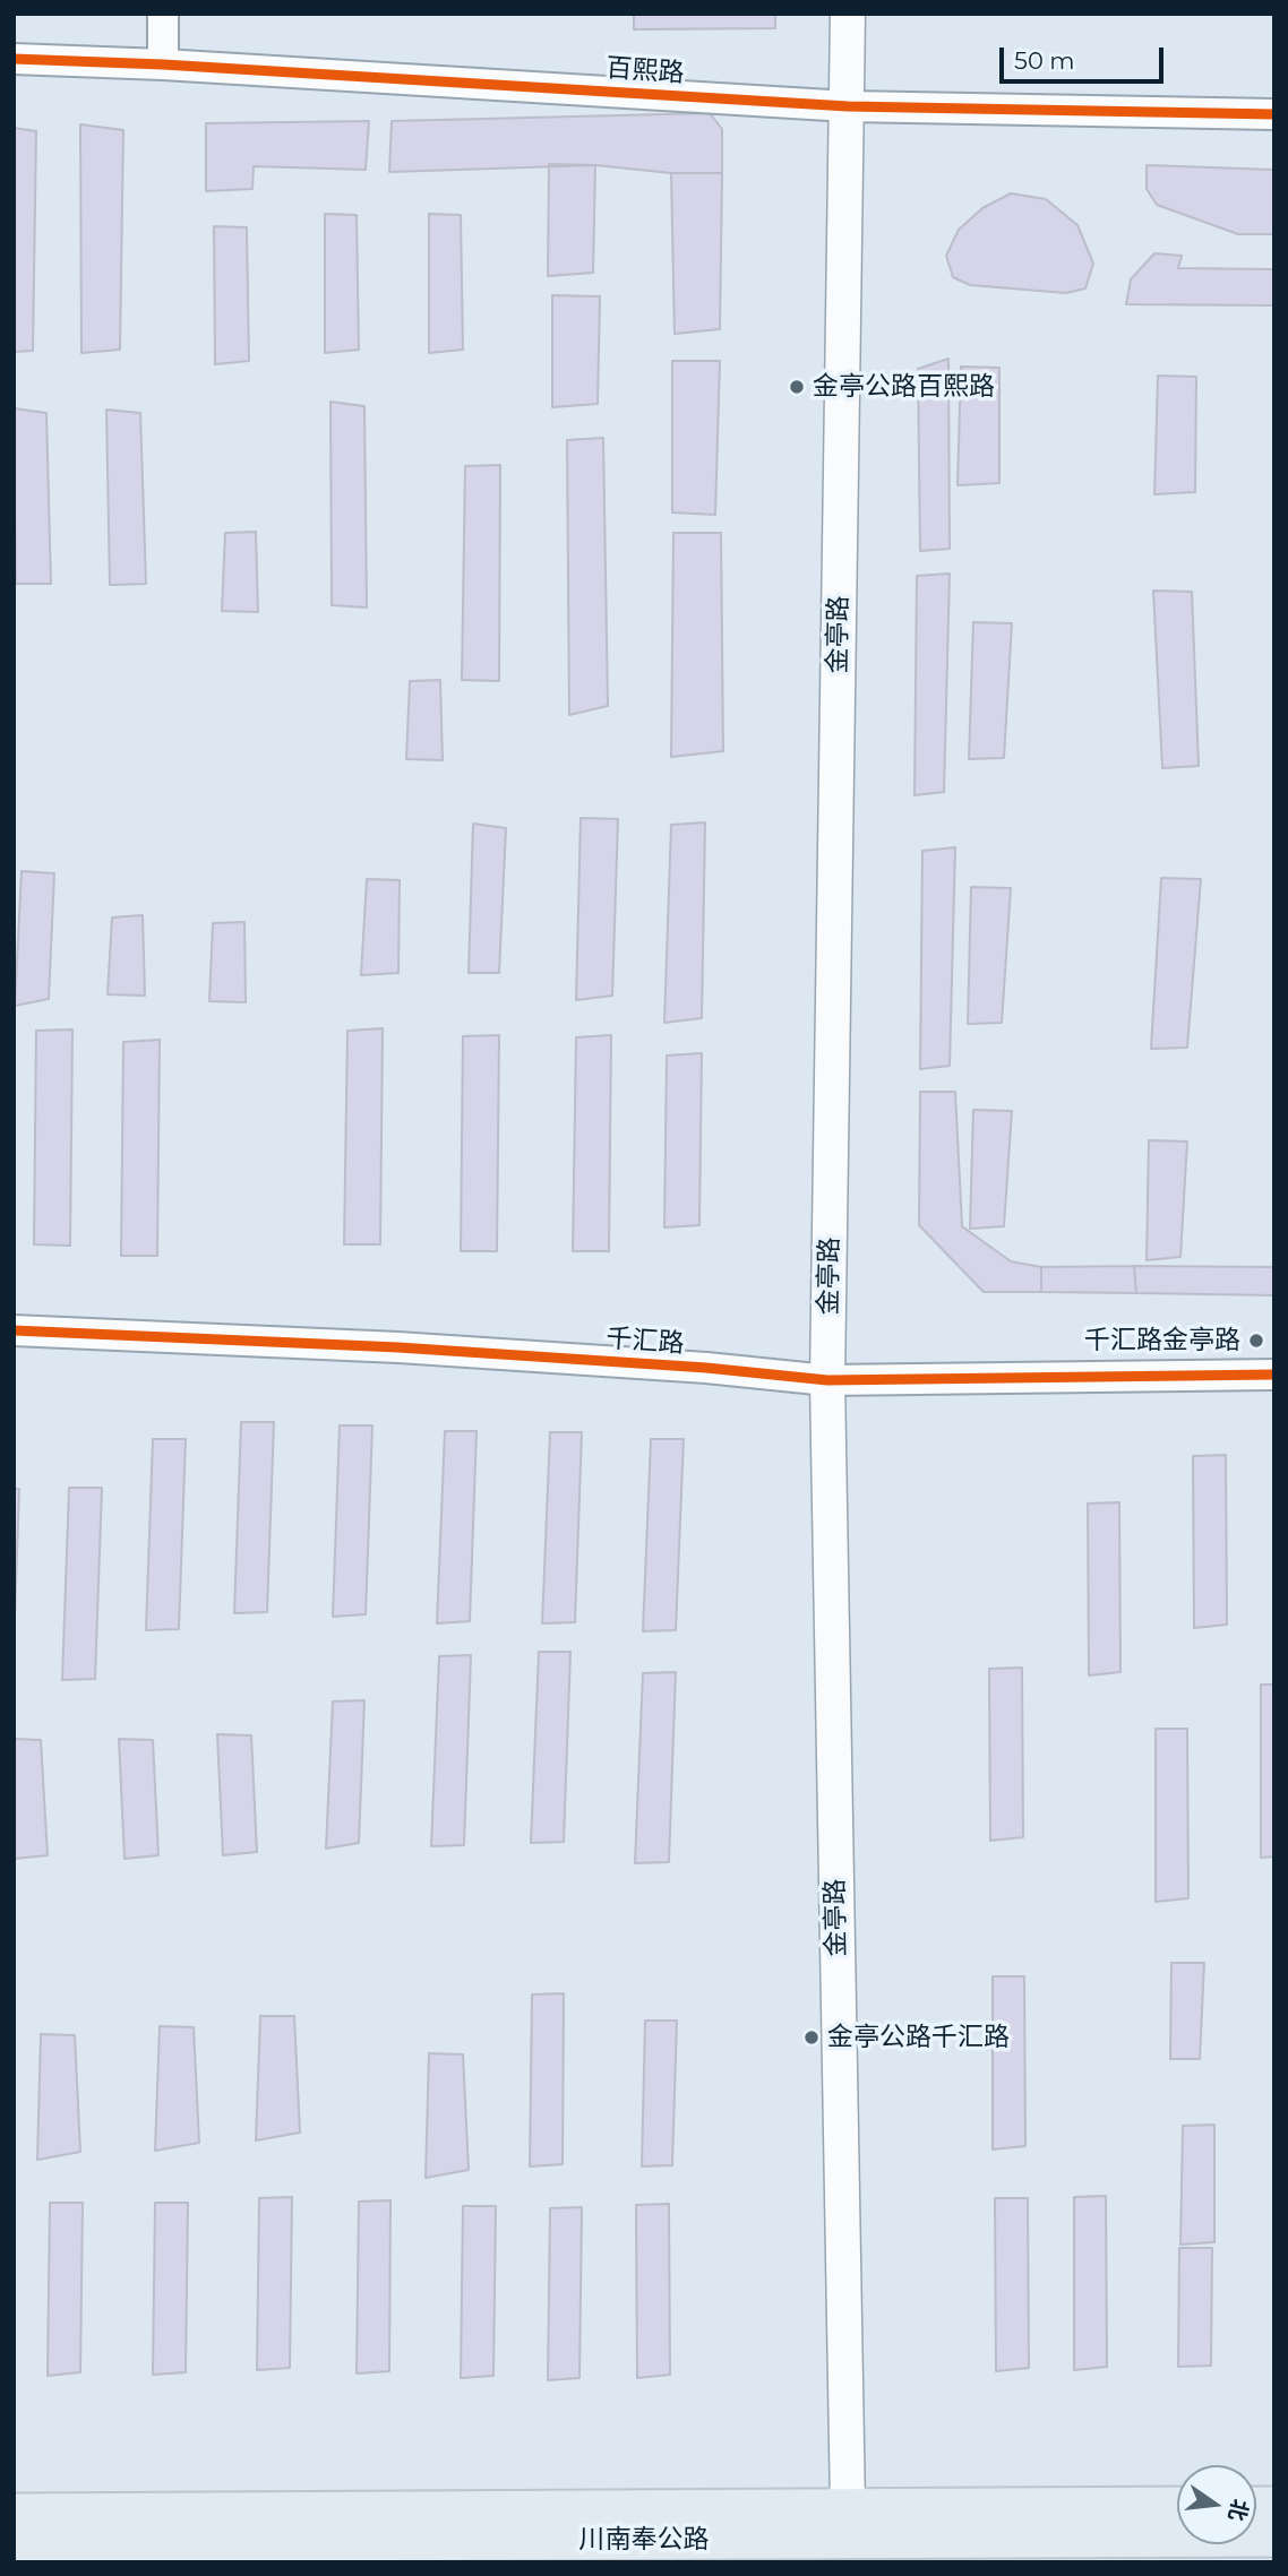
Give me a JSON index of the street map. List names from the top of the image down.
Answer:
{
  "streets": {
    "main road": ["金亭路", "川南奉公路"],
    "street": ["百熙路", "千汇路"]
  },
  "crossings": [
    ["百熙路", "金亭路"],
    ["金亭路", "千汇路"],
    ["金亭路", "川南奉公路"]
  ],
  "places": ["金亭公路百熙路", "千汇路金亭路", "金亭公路千汇路"],
  "scale_bar": "50 m",
  "north": "right"
}
